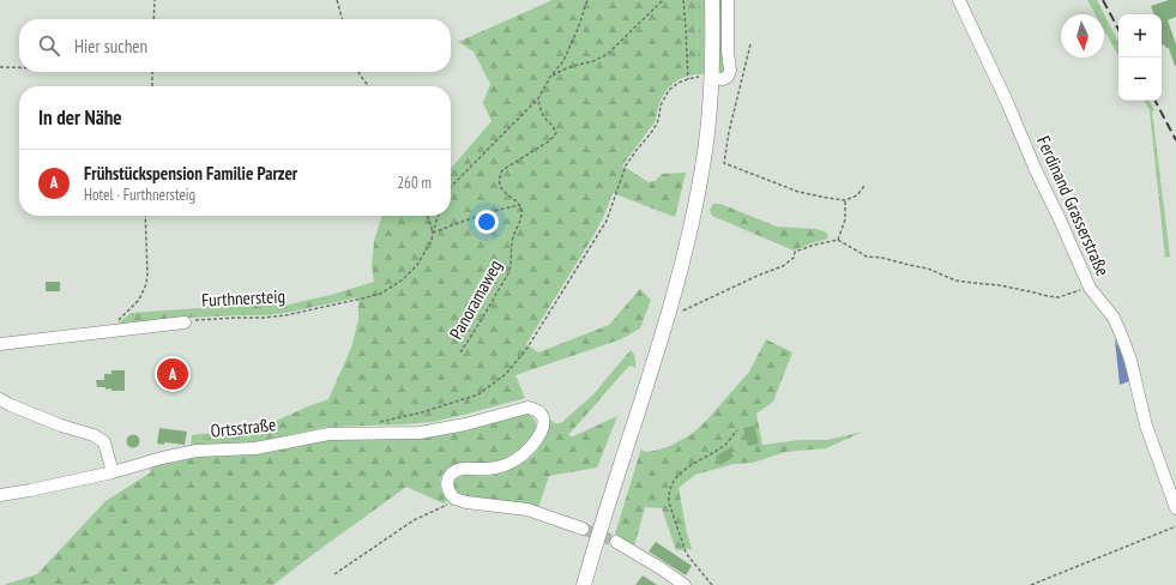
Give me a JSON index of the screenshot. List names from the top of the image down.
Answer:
{
  "streets": {
    "street": ["Ferdinand Grasserstraße", "Furthnersteig", "Ortsstraße"],
    "path": ["Panoramaweg"]
  },
  "north": "bottom",
  "page": {
    "map_buttons": ["+", "−"],
    "search": "Hier suchen",
    "heading": "In der Nähe",
    "list": [
      {
        "mark": "A",
        "name": "Frühstückspension Familie Parzer",
        "note": "Hotel · Furthnersteig",
        "value": "260 m"
      }
    ],
    "pins": "A"
  }
}
